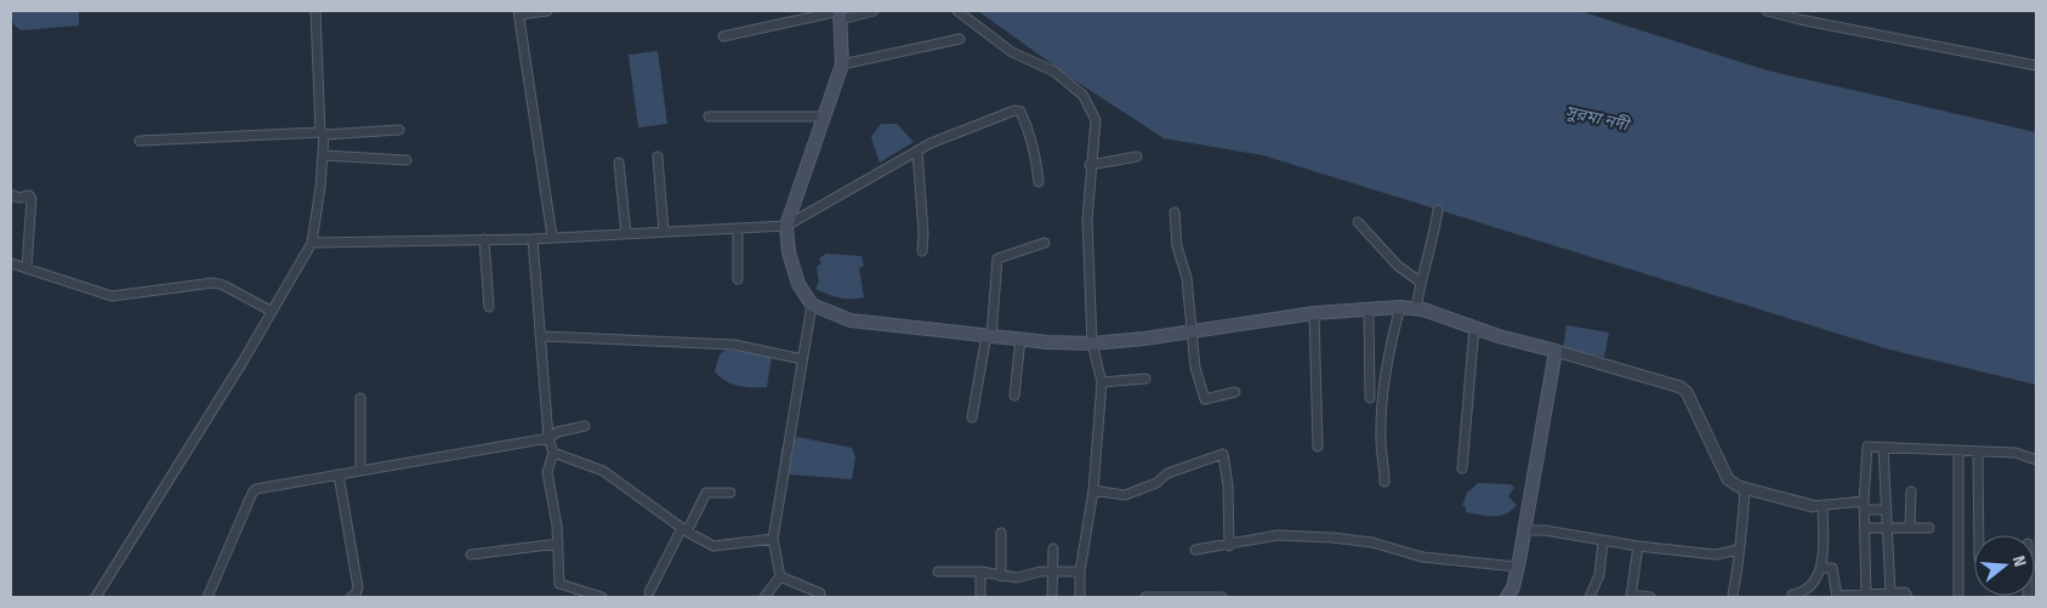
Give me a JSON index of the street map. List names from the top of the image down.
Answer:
{
  "water": ["সুরমা নদী"],
  "north": "right"
}
